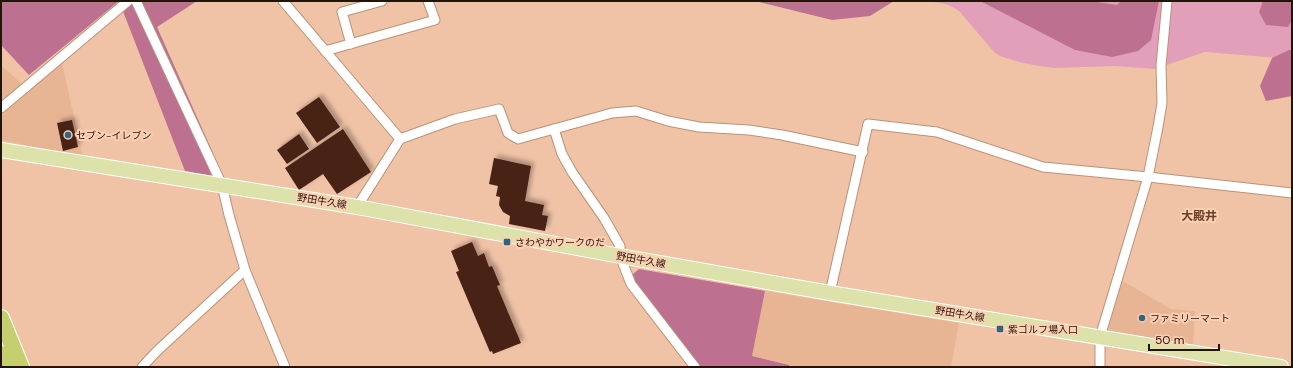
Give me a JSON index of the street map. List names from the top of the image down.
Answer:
{
  "streets": {
    "main road": ["野田牛久線"]
  },
  "districts": ["大殿井"],
  "places": {
    "other": ["セブン-イレブン", "ファミリーマート"],
    "transit": ["さわやかワークのだ", "紫ゴルフ場入口"]
  },
  "scale_bar": "50 m"
}
